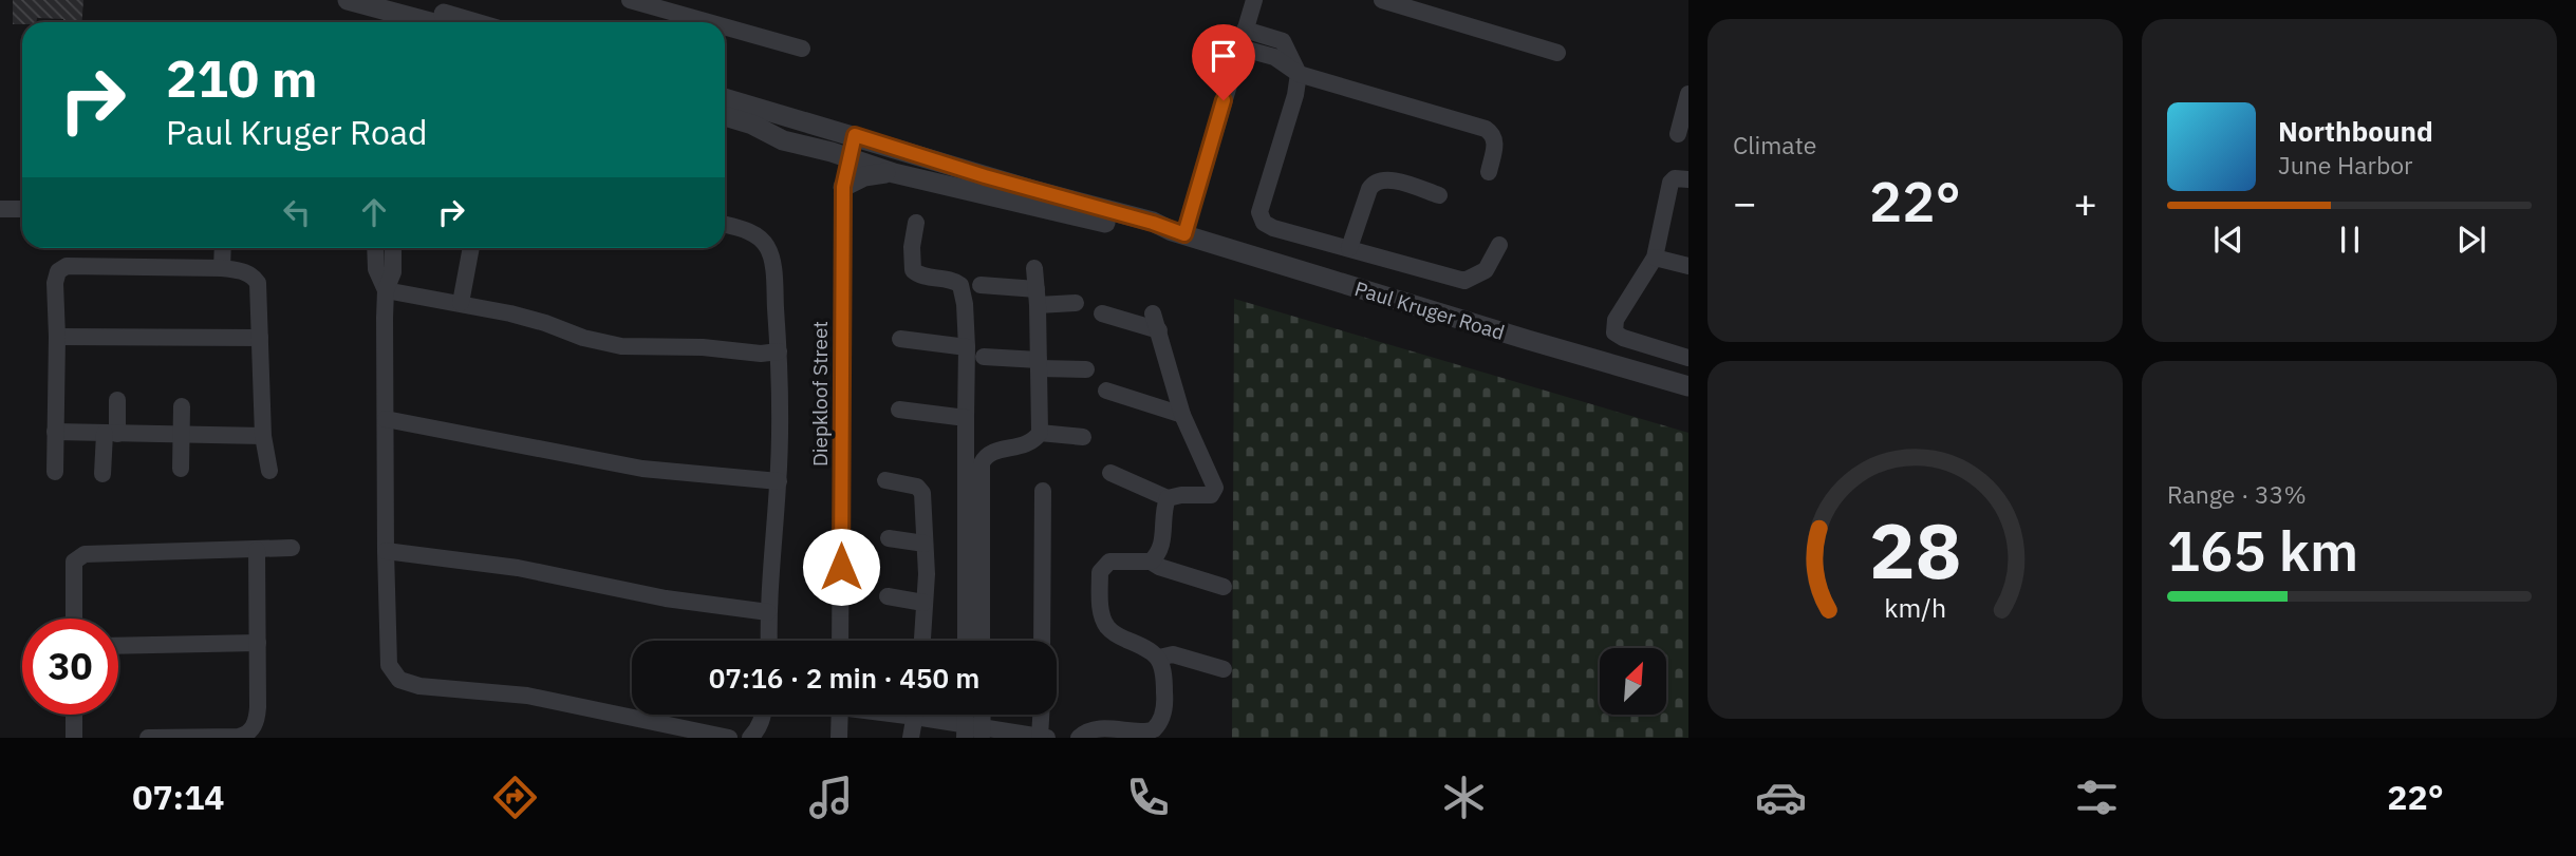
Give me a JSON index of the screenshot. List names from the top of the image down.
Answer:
{
  "streets": {
    "street": ["Paul Kruger Road", "Diepkloof Street"]
  },
  "crossings": [
    ["Paul Kruger Road", "Diepkloof Street"]
  ],
  "north": "top right",
  "page": {
    "tile": [
      "Climate",
      ["Range · 33%", "165 km"]
    ],
    "turn": ["210 m", "Paul Kruger Road"],
    "song": ["Northbound", "June Harbor"],
    "heat": ["−", "22°", "+"],
    "limit": "30",
    "trip": "07:16 · 2 min · 450 m",
    "tabs": ["07:14", "22°"],
    "gauge": ["28", "km/h"]
  }
}
